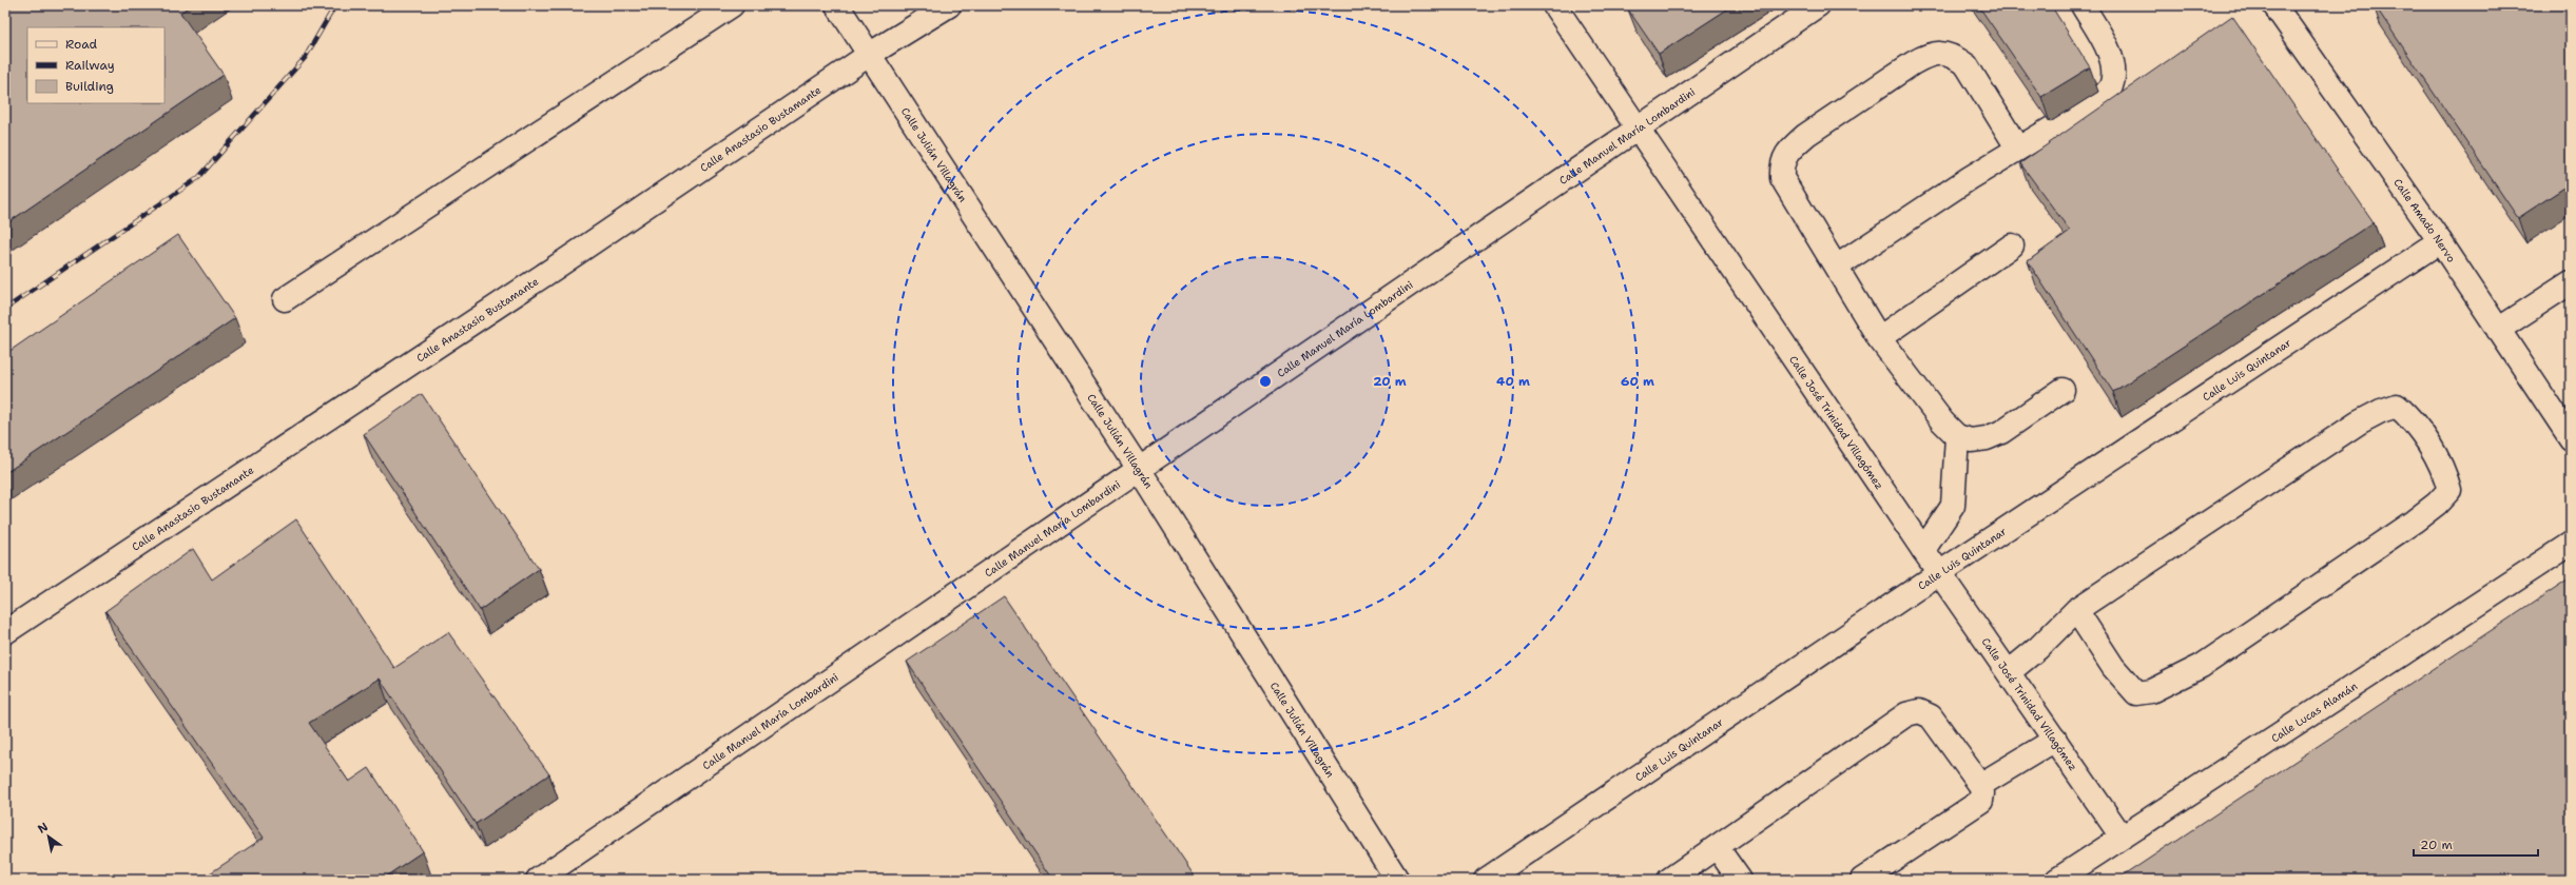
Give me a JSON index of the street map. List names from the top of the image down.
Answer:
{
  "streets": {
    "street": [
      "Calle Anastasio Bustamante",
      "Calle Manuel María Lombardini",
      "Calle Julián Villagrán",
      "Calle Amado Nervo",
      "Calle Luis Quintanar",
      "Calle José Trinidad Villagómez",
      "Calle Lucas Alamán"
    ]
  },
  "crossings": [
    ["Calle Anastasio Bustamante", "Calle Julián Villagrán"],
    ["Calle Manuel María Lombardini", "Calle Julián Villagrán"],
    ["Calle Manuel María Lombardini", "Calle José Trinidad Villagómez"],
    ["Calle Amado Nervo", "Calle Luis Quintanar"],
    ["Calle Luis Quintanar", "Calle José Trinidad Villagómez"],
    ["Calle José Trinidad Villagómez", "Calle Lucas Alamán"]
  ],
  "legend": ["Road", "Railway", "Building"],
  "scale_bar": "20 m",
  "north": "top left",
  "rings": ["20 m", "40 m", "60 m"]
}
